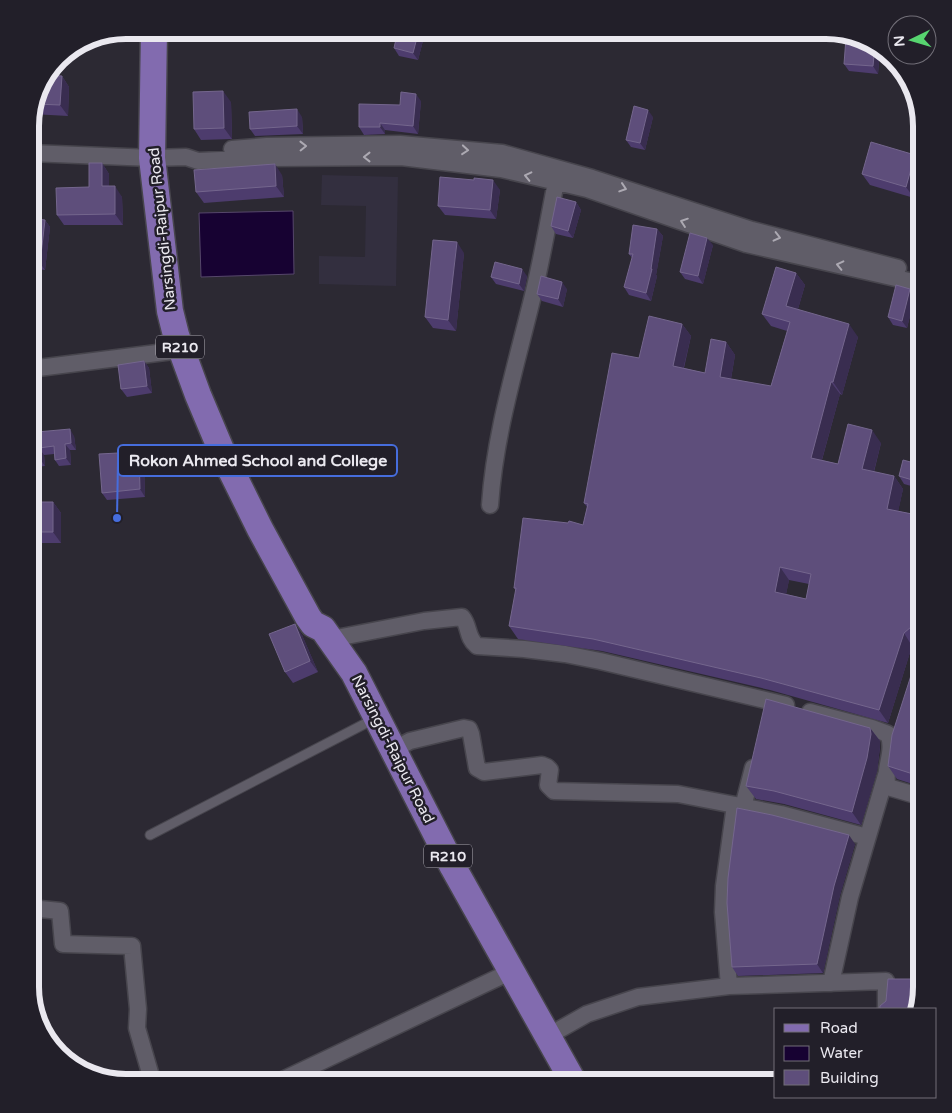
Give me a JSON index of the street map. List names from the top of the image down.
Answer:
{
  "streets": {
    "main road": ["Narsingdi-Raipur Road", "R210"]
  },
  "places": ["Rokon Ahmed School and College"],
  "legend": ["Road", "Water", "Building"],
  "north": "left"
}
